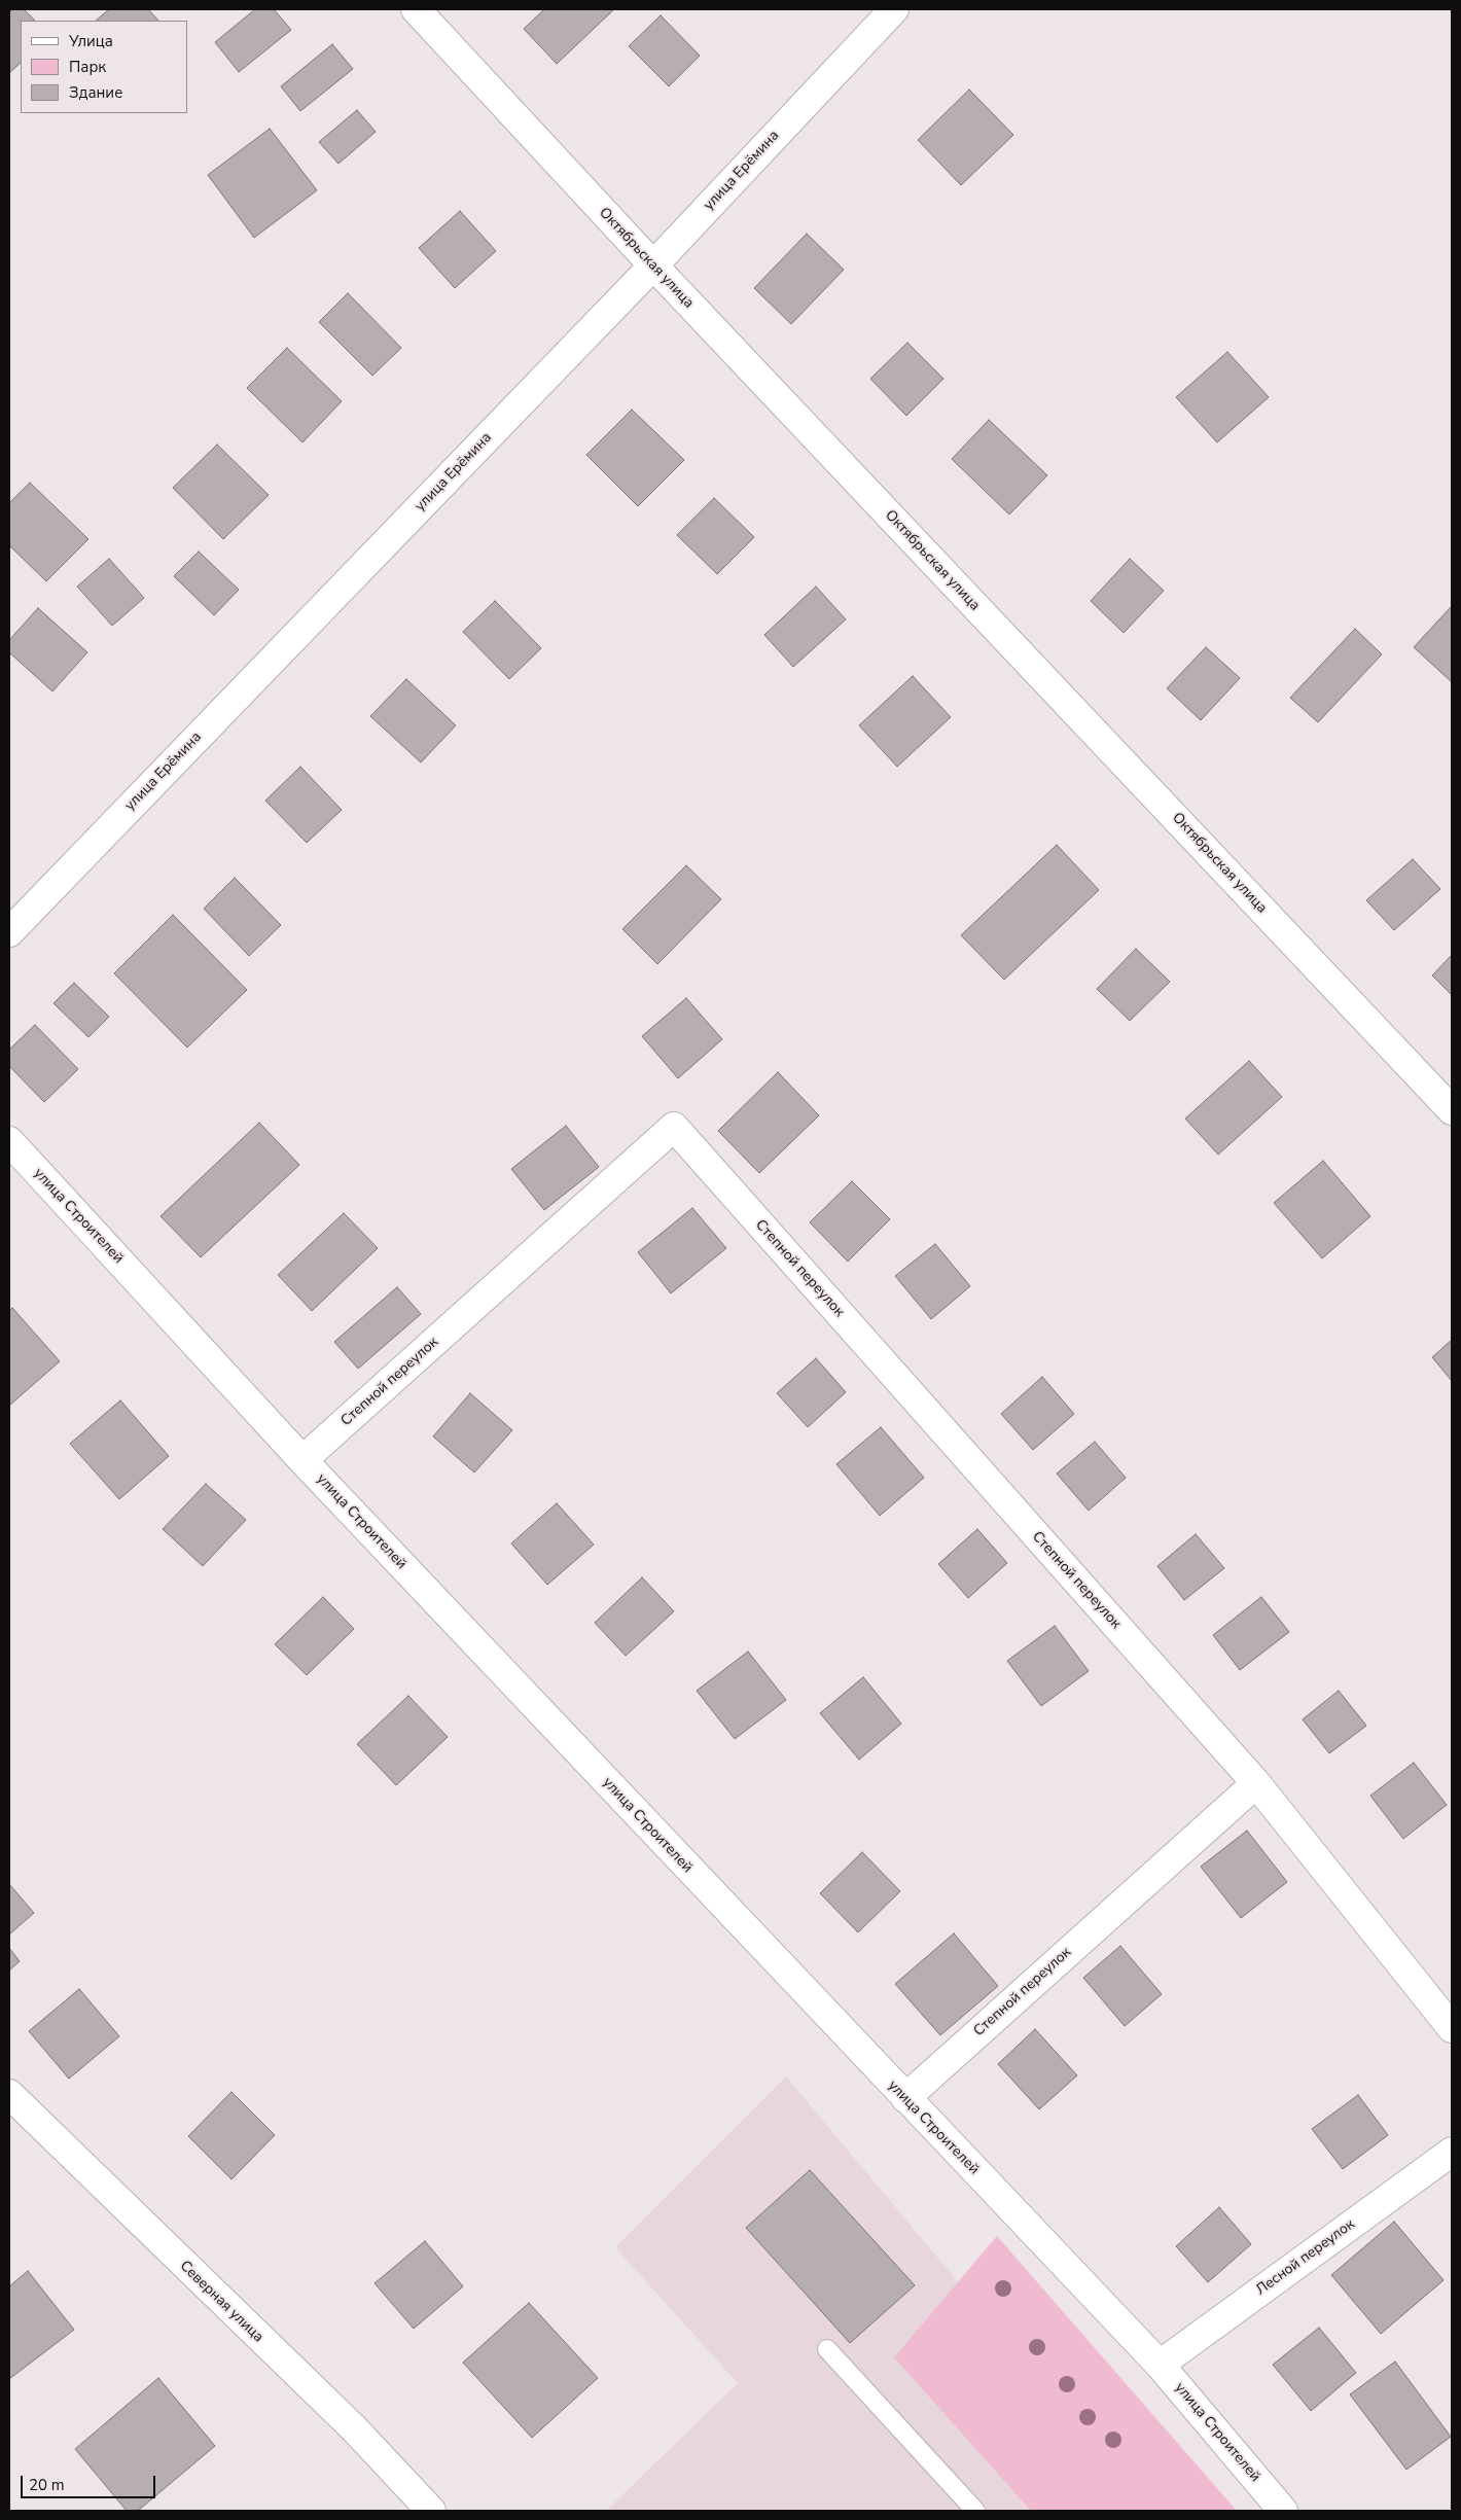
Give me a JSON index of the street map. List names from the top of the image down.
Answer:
{
  "streets": {
    "street": [
      "улица Ерёмина",
      "Октябрьская улица",
      "улица Строителей",
      "Степной переулок",
      "Лесной переулок",
      "Северная улица"
    ]
  },
  "crossings": [
    ["улица Ерёмина", "Октябрьская улица"],
    ["улица Строителей", "Степной переулок"],
    ["улица Строителей", "Лесной переулок"]
  ],
  "legend": ["Улица", "Парк", "Здание"],
  "scale_bar": "20 m"
}
